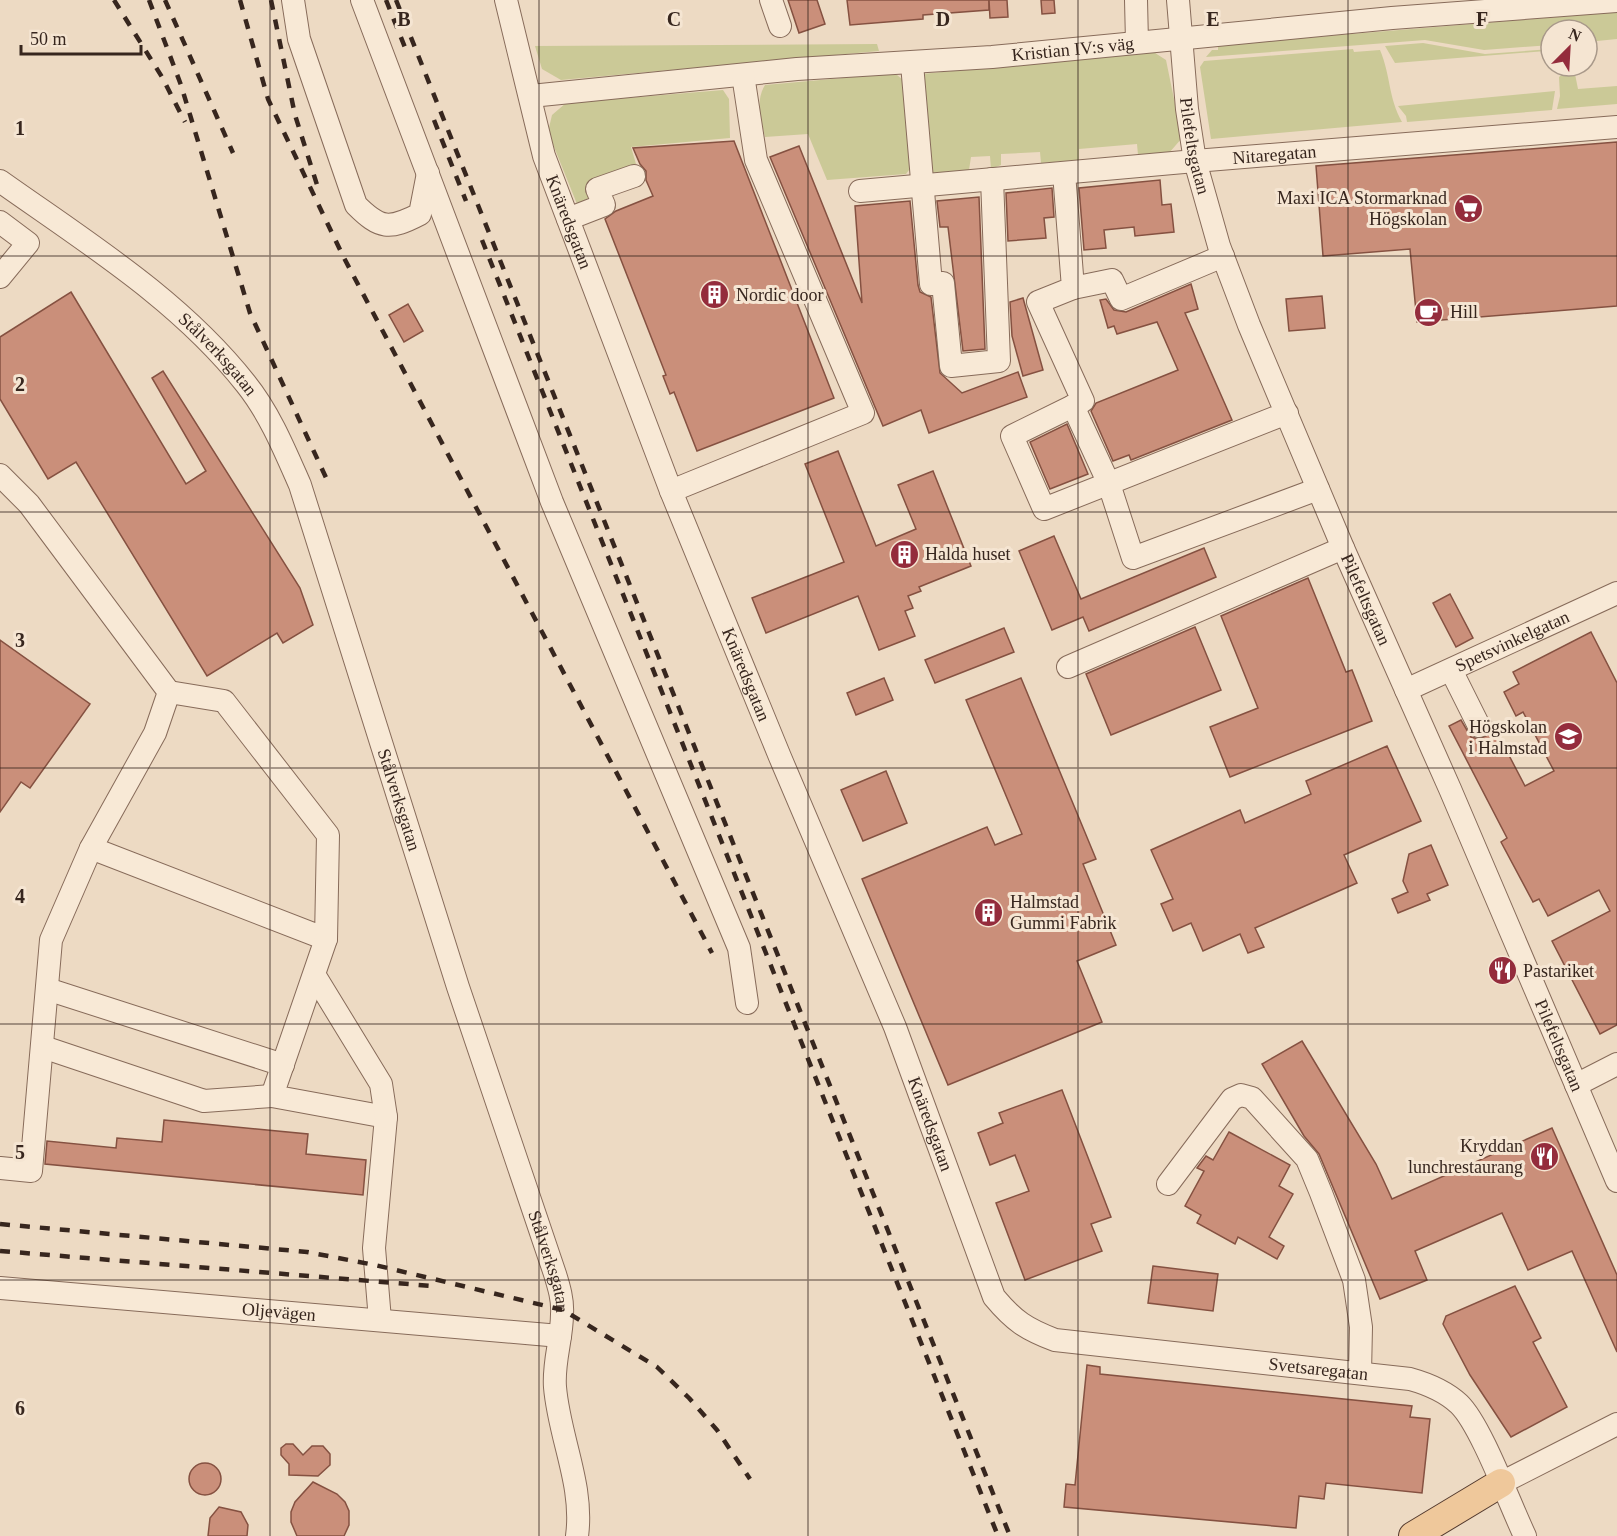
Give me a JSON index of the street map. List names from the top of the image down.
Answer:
{
  "streets": {
    "street": [
      "Kristian IV:s väg",
      "Pilefeltsgatan",
      "Nitaregatan",
      "Knäredsgatan",
      "Stålverksgatan",
      "Spetsvinkelgatan",
      "Oljevägen",
      "Svetsaregatan"
    ]
  },
  "crossings": [
    ["Kristian IV:s väg", "Pilefeltsgatan"],
    ["Kristian IV:s väg", "Knäredsgatan"],
    ["Pilefeltsgatan", "Nitaregatan"],
    ["Pilefeltsgatan", "Spetsvinkelgatan"],
    ["Knäredsgatan", "Svetsaregatan"],
    ["Stålverksgatan", "Oljevägen"]
  ],
  "places": {
    "supermarket": ["Maxi ICA Stormarknad Högskolan"],
    "building": ["Nordic door", "Halda huset", "Halmstad Gummi Fabrik"],
    "cafe": ["Hill"],
    "school or university": ["Högskolan i Halmstad"],
    "restaurant": ["Pastariket", "Kryddan lunchrestaurang"]
  },
  "scale_bar": "50 m",
  "north": "top right",
  "grid": {
    "columns": [
      "B",
      "C",
      "D",
      "E",
      "F"
    ],
    "rows": [
      "1",
      "2",
      "3",
      "4",
      "5",
      "6"
    ]
  }
}
